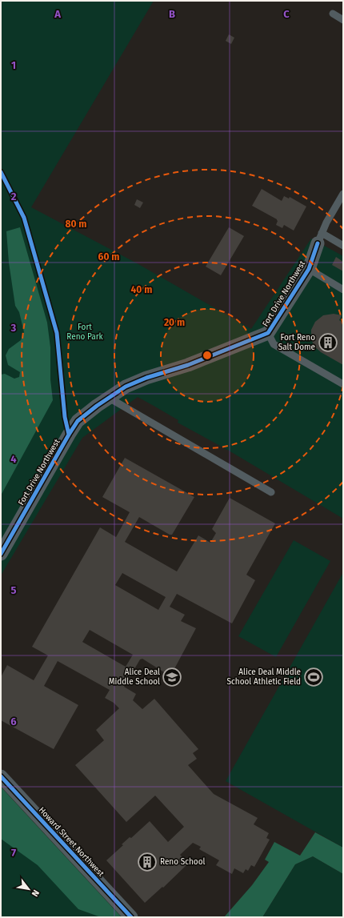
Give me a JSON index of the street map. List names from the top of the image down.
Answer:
{
  "streets": {
    "street": ["Fort Drive Northwest", "Howard Street Northwest"]
  },
  "parks": ["Fort Reno Park"],
  "places": {
    "building": ["Fort Reno Salt Dome", "Reno School"],
    "school or university": ["Alice Deal Middle School"],
    "sports": ["Alice Deal Middle School Athletic Field"]
  },
  "north": "bottom right",
  "grid": {
    "columns": ["A", "B", "C"],
    "rows": [
      "1",
      "2",
      "3",
      "4",
      "5",
      "6",
      "7"
    ]
  },
  "rings": [
    "80 m",
    "60 m",
    "40 m",
    "20 m"
  ]
}
